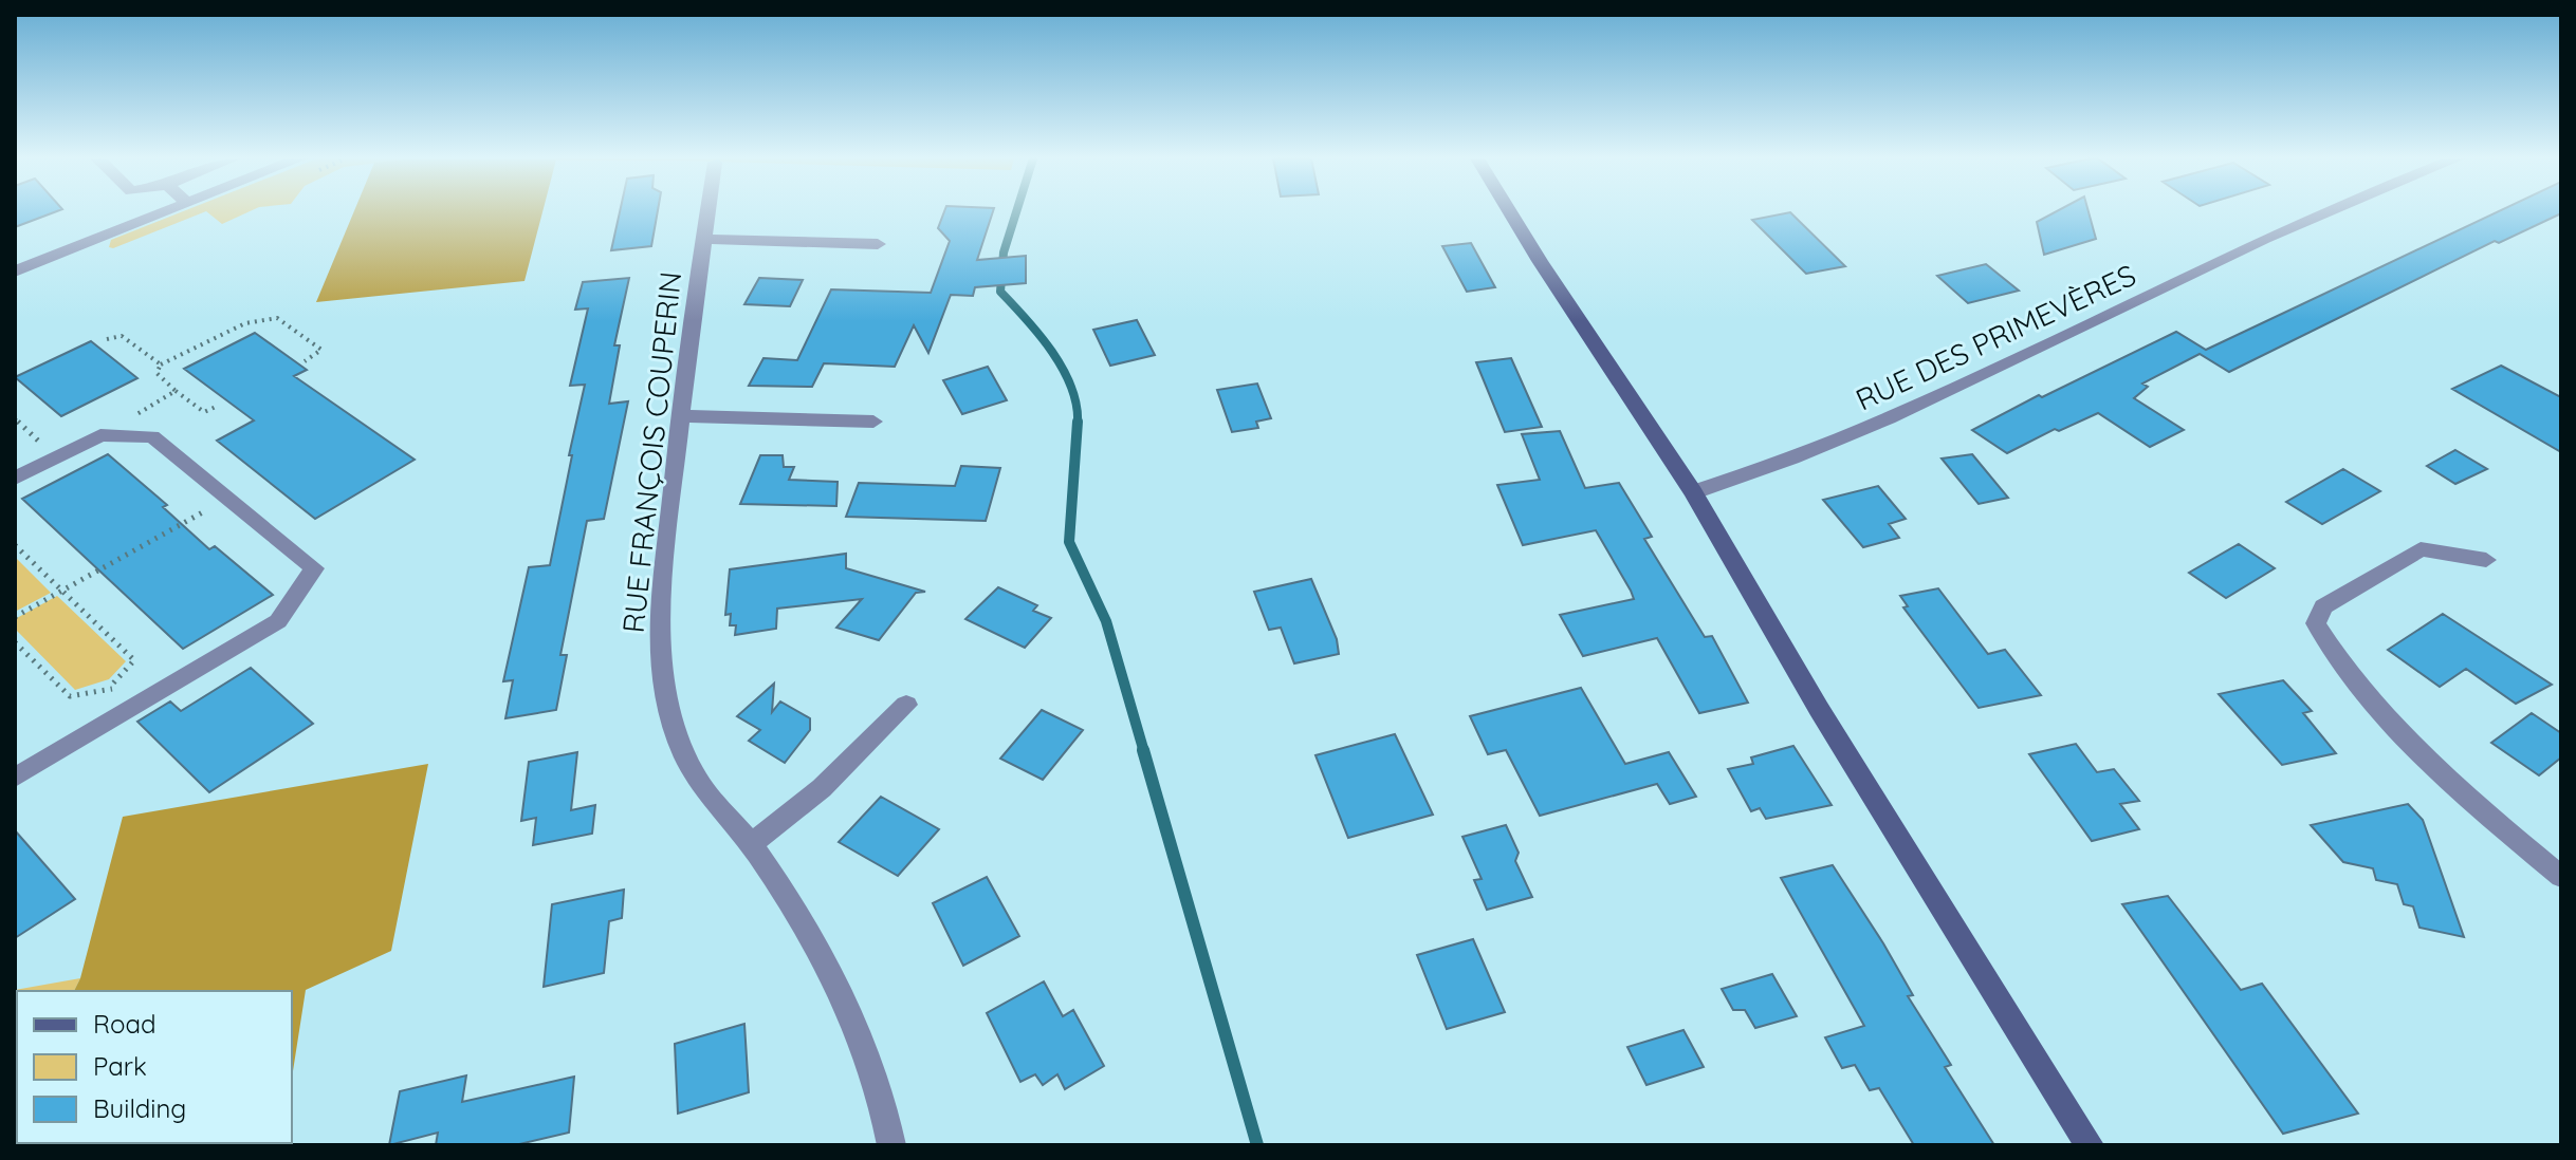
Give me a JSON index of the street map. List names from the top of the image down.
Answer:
{
  "streets": {
    "street": ["RUE DES PRIMEVÈRES", "RUE FRANÇOIS COUPERIN"]
  },
  "legend": ["Road", "Park", "Building"]
}
